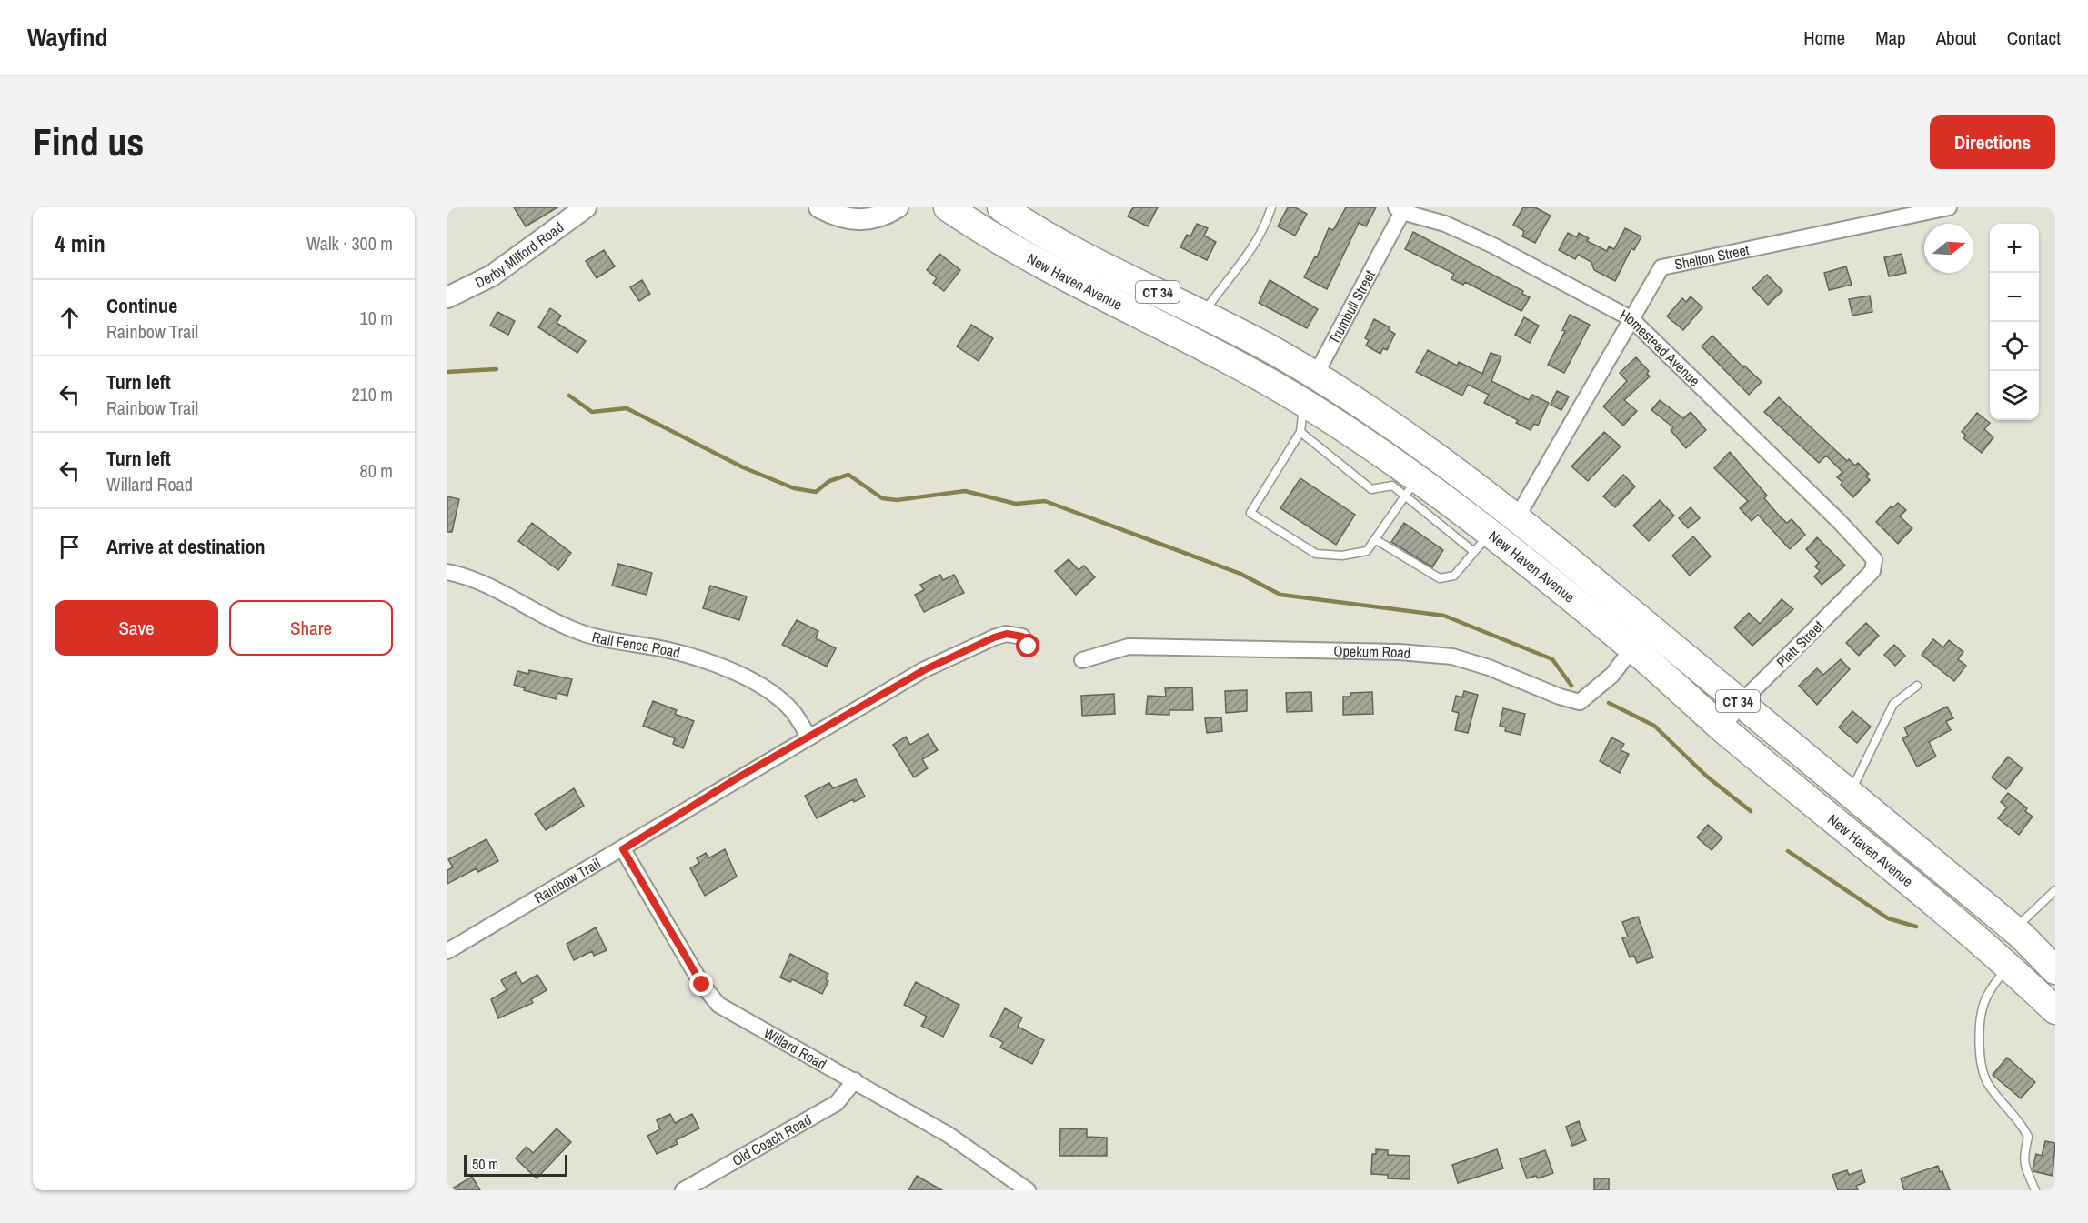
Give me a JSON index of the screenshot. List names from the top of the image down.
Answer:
{
  "streets": {
    "highway": ["New Haven Avenue", "CT 34"],
    "main road": ["Derby Milford Road"],
    "street": [
      "Shelton Street",
      "Trumbull Street",
      "Homestead Avenue",
      "Platt Street",
      "Rail Fence Road",
      "Opekum Road",
      "Rainbow Trail",
      "Willard Road",
      "Old Coach Road"
    ]
  },
  "crossings": [
    ["Shelton Street", "New Haven Avenue"],
    ["Shelton Street", "Homestead Avenue"],
    ["New Haven Avenue", "Trumbull Street"],
    ["New Haven Avenue", "Platt Street"],
    ["New Haven Avenue", "Opekum Road"],
    ["Trumbull Street", "Homestead Avenue"],
    ["Homestead Avenue", "Platt Street"],
    ["Rail Fence Road", "Rainbow Trail"],
    ["Rainbow Trail", "Willard Road"],
    ["Willard Road", "Old Coach Road"]
  ],
  "scale_bar": "50 m",
  "north": "right",
  "page": {
    "header": "Wayfind",
    "nav": [
      "Home",
      "Map",
      "About",
      "Contact"
    ],
    "buttons": [
      "Directions",
      ["Save", "Share"]
    ],
    "title": "Find us",
    "heading": ["4 min", "Walk · 300 m"],
    "map_buttons": ["+", "−"],
    "list": [
      ["Continue", "Rainbow Trail", "10 m"],
      ["Turn left", "Rainbow Trail", "210 m"],
      ["Turn left", "Willard Road", "80 m"],
      "Arrive at destination"
    ],
    "scale": "50 m"
  }
}
